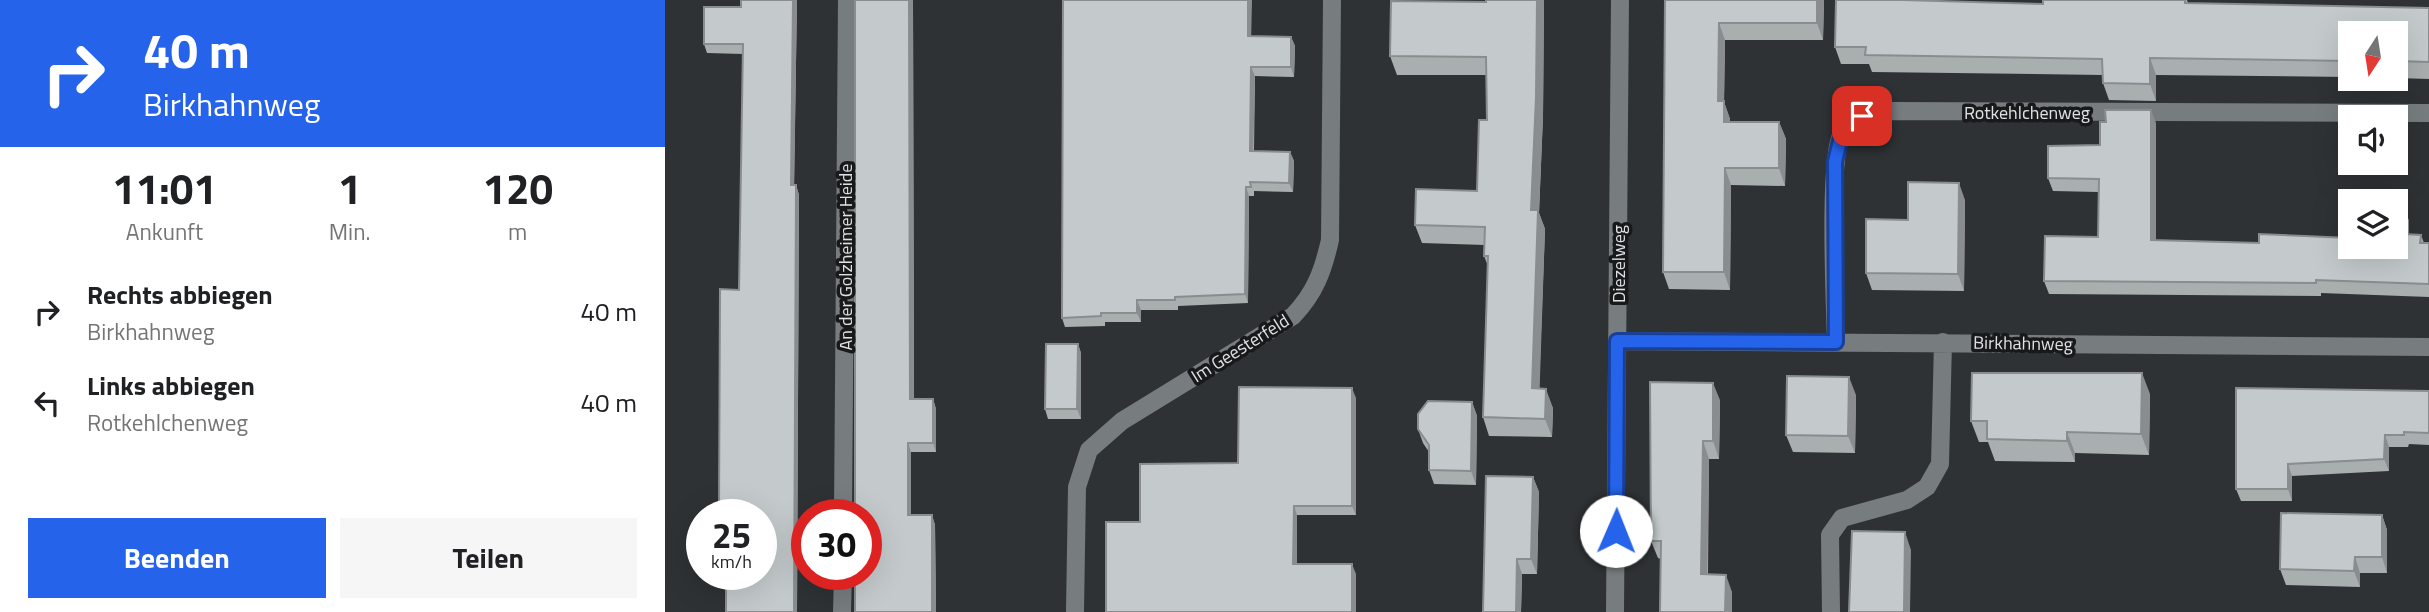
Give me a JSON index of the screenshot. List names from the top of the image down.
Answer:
{
  "streets": {
    "street": [
      "Rotkehlchenweg",
      "An der Golzheimer Heide",
      "Diezelweg",
      "Birkhahnweg",
      "Im Geesterfeld"
    ]
  },
  "crossings": [
    ["Rotkehlchenweg", "Birkhahnweg"],
    ["Diezelweg", "Birkhahnweg"]
  ],
  "north": "bottom",
  "page": {
    "turn": ["40 m", "Birkhahnweg"],
    "eta": [
      "11:01",
      "Ankunft",
      "1",
      "Min.",
      "120",
      "m"
    ],
    "list": [
      {
        "name": "Rechts abbiegen",
        "note": "Birkhahnweg",
        "value": "40 m"
      },
      {
        "name": "Links abbiegen",
        "note": "Rotkehlchenweg",
        "value": "40 m"
      }
    ],
    "speed": "25 km/h",
    "limit": "30",
    "buttons": ["Beenden", "Teilen"]
  }
}
